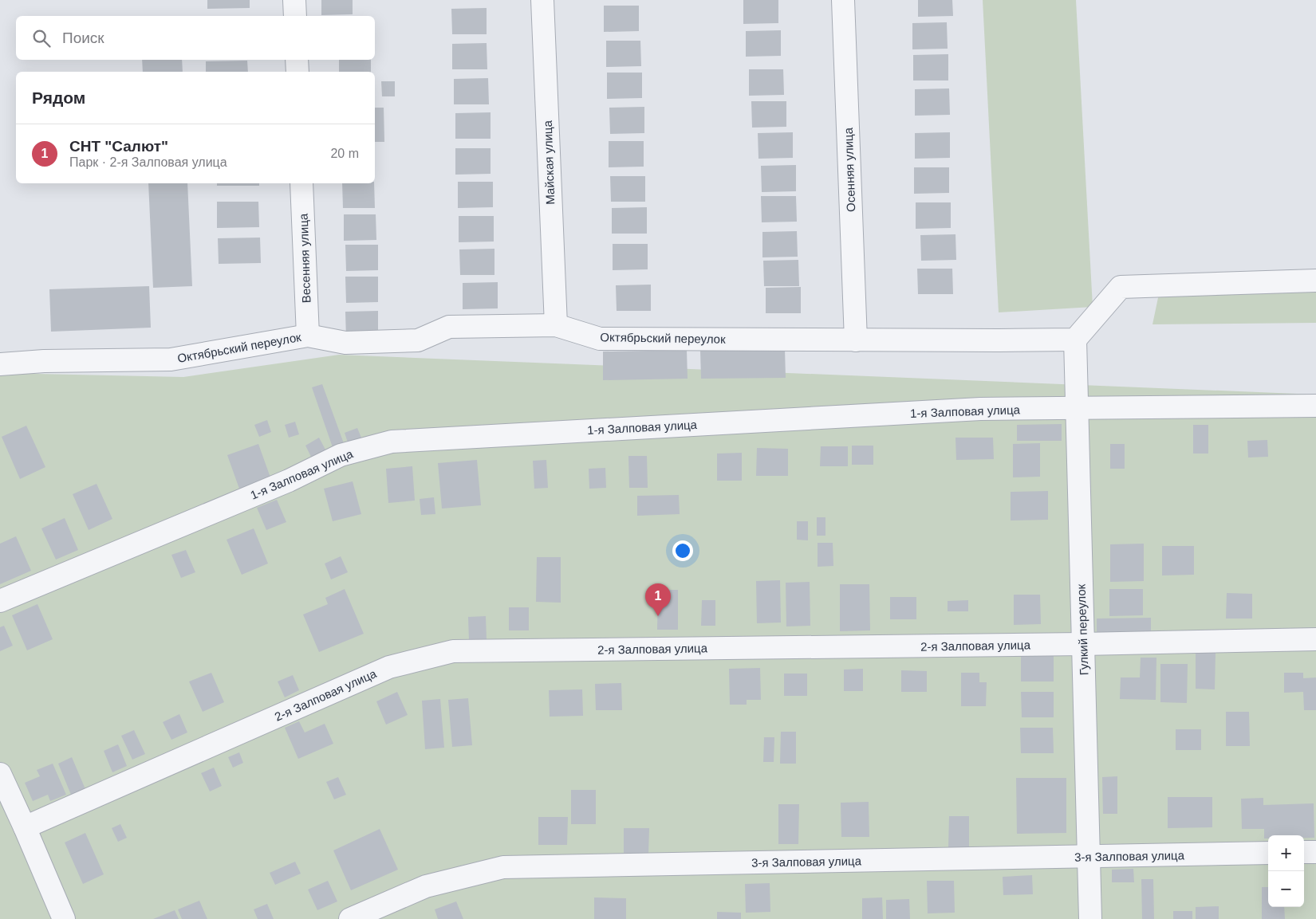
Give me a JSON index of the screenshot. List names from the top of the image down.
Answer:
{
  "streets": {
    "street": [
      "Майская улица",
      "Осенняя улица",
      "Весенняя улица",
      "Октябрьский переулок",
      "1-я Залповая улица",
      "Гулкий переулок",
      "2-я Залповая улица",
      "3-я Залповая улица"
    ]
  },
  "crossings": [
    ["Майская улица", "Октябрьский переулок"],
    ["Осенняя улица", "Октябрьский переулок"],
    ["Весенняя улица", "Октябрьский переулок"],
    ["Октябрьский переулок", "Гулкий переулок"],
    ["1-я Залповая улица", "Гулкий переулок"],
    ["Гулкий переулок", "2-я Залповая улица"],
    ["Гулкий переулок", "3-я Залповая улица"]
  ],
  "page": {
    "search": "Поиск",
    "heading": "Рядом",
    "list": [
      {
        "mark": "1",
        "name": "СНТ \"Салют\"",
        "note": "Парк · 2-я Залповая улица",
        "value": "20 m"
      }
    ],
    "pins": "1",
    "map_buttons": ["+", "−"]
  }
}
